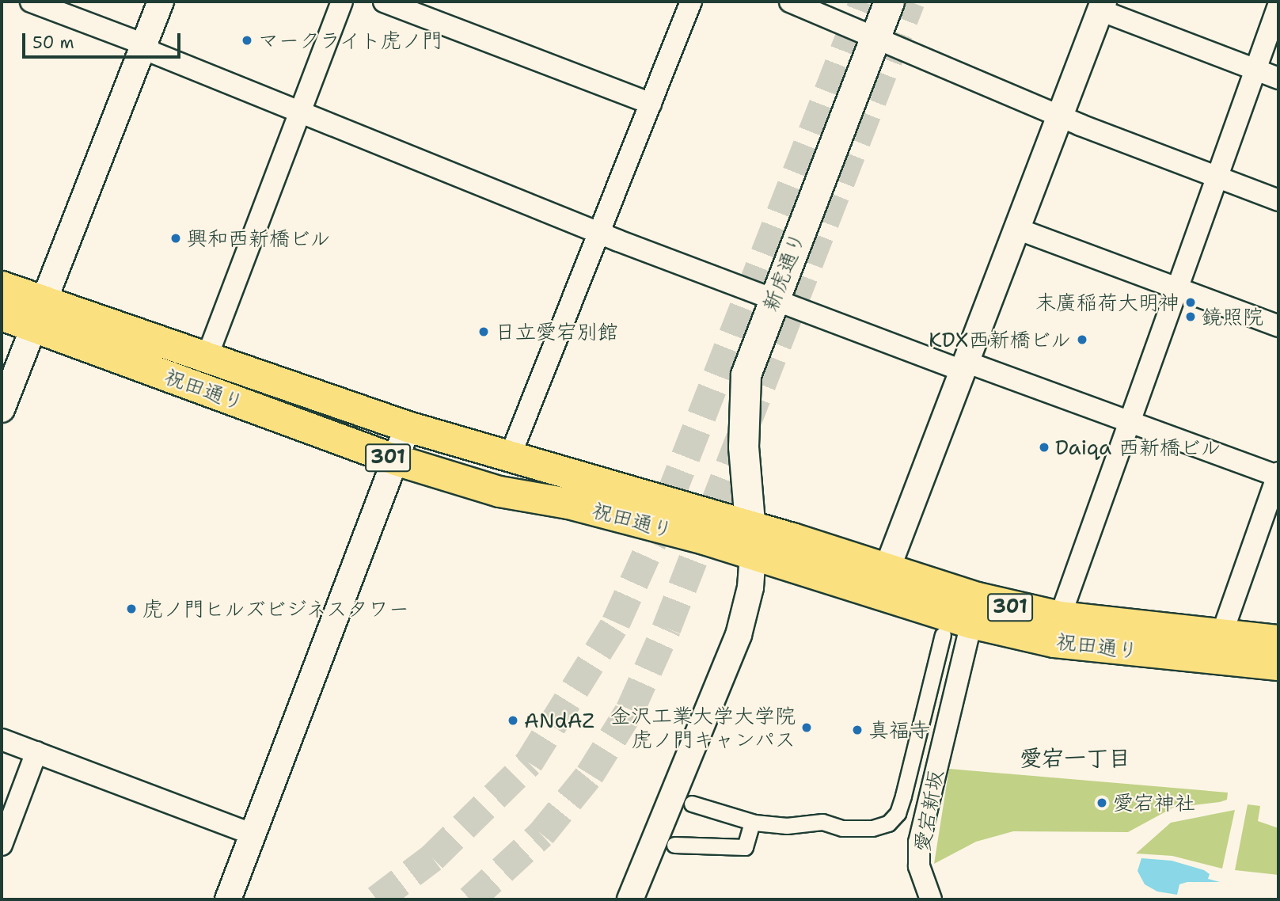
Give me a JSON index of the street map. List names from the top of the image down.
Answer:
{
  "streets": {
    "main road": ["新虎通り", "祝田通り", "301"],
    "street": ["愛宕新坂"]
  },
  "crossings": [
    ["新虎通り", "祝田通り"],
    ["祝田通り", "愛宕新坂"]
  ],
  "districts": ["愛宕一丁目"],
  "places": [
    "マークライト虎ノ門",
    "興和西新橋ビル",
    "末廣稲荷大明神",
    "鏡照院",
    "日立愛宕別館",
    "KDX西新橋ビル",
    "Daiqa 西新橋ビル",
    "虎ノ門ヒルズビジネスタワー",
    "ANdAZ",
    "金沢工業大学大学院 虎ノ門キャンパス",
    "真福寺",
    "愛宕神社"
  ],
  "scale_bar": "50 m"
}
